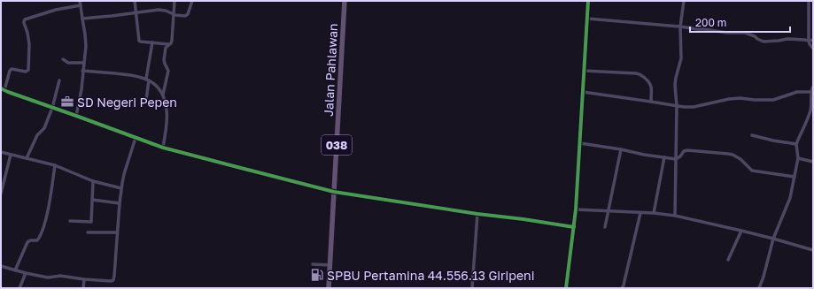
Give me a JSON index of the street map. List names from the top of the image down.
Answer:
{
  "streets": {
    "main road": ["Jalan Pahlawan", "038"]
  },
  "places": {
    "office": ["SD Negeri Pepen"],
    "fuel station": ["SPBU Pertamina 44.556.13 Giripeni"]
  },
  "scale_bar": "200 m"
}
